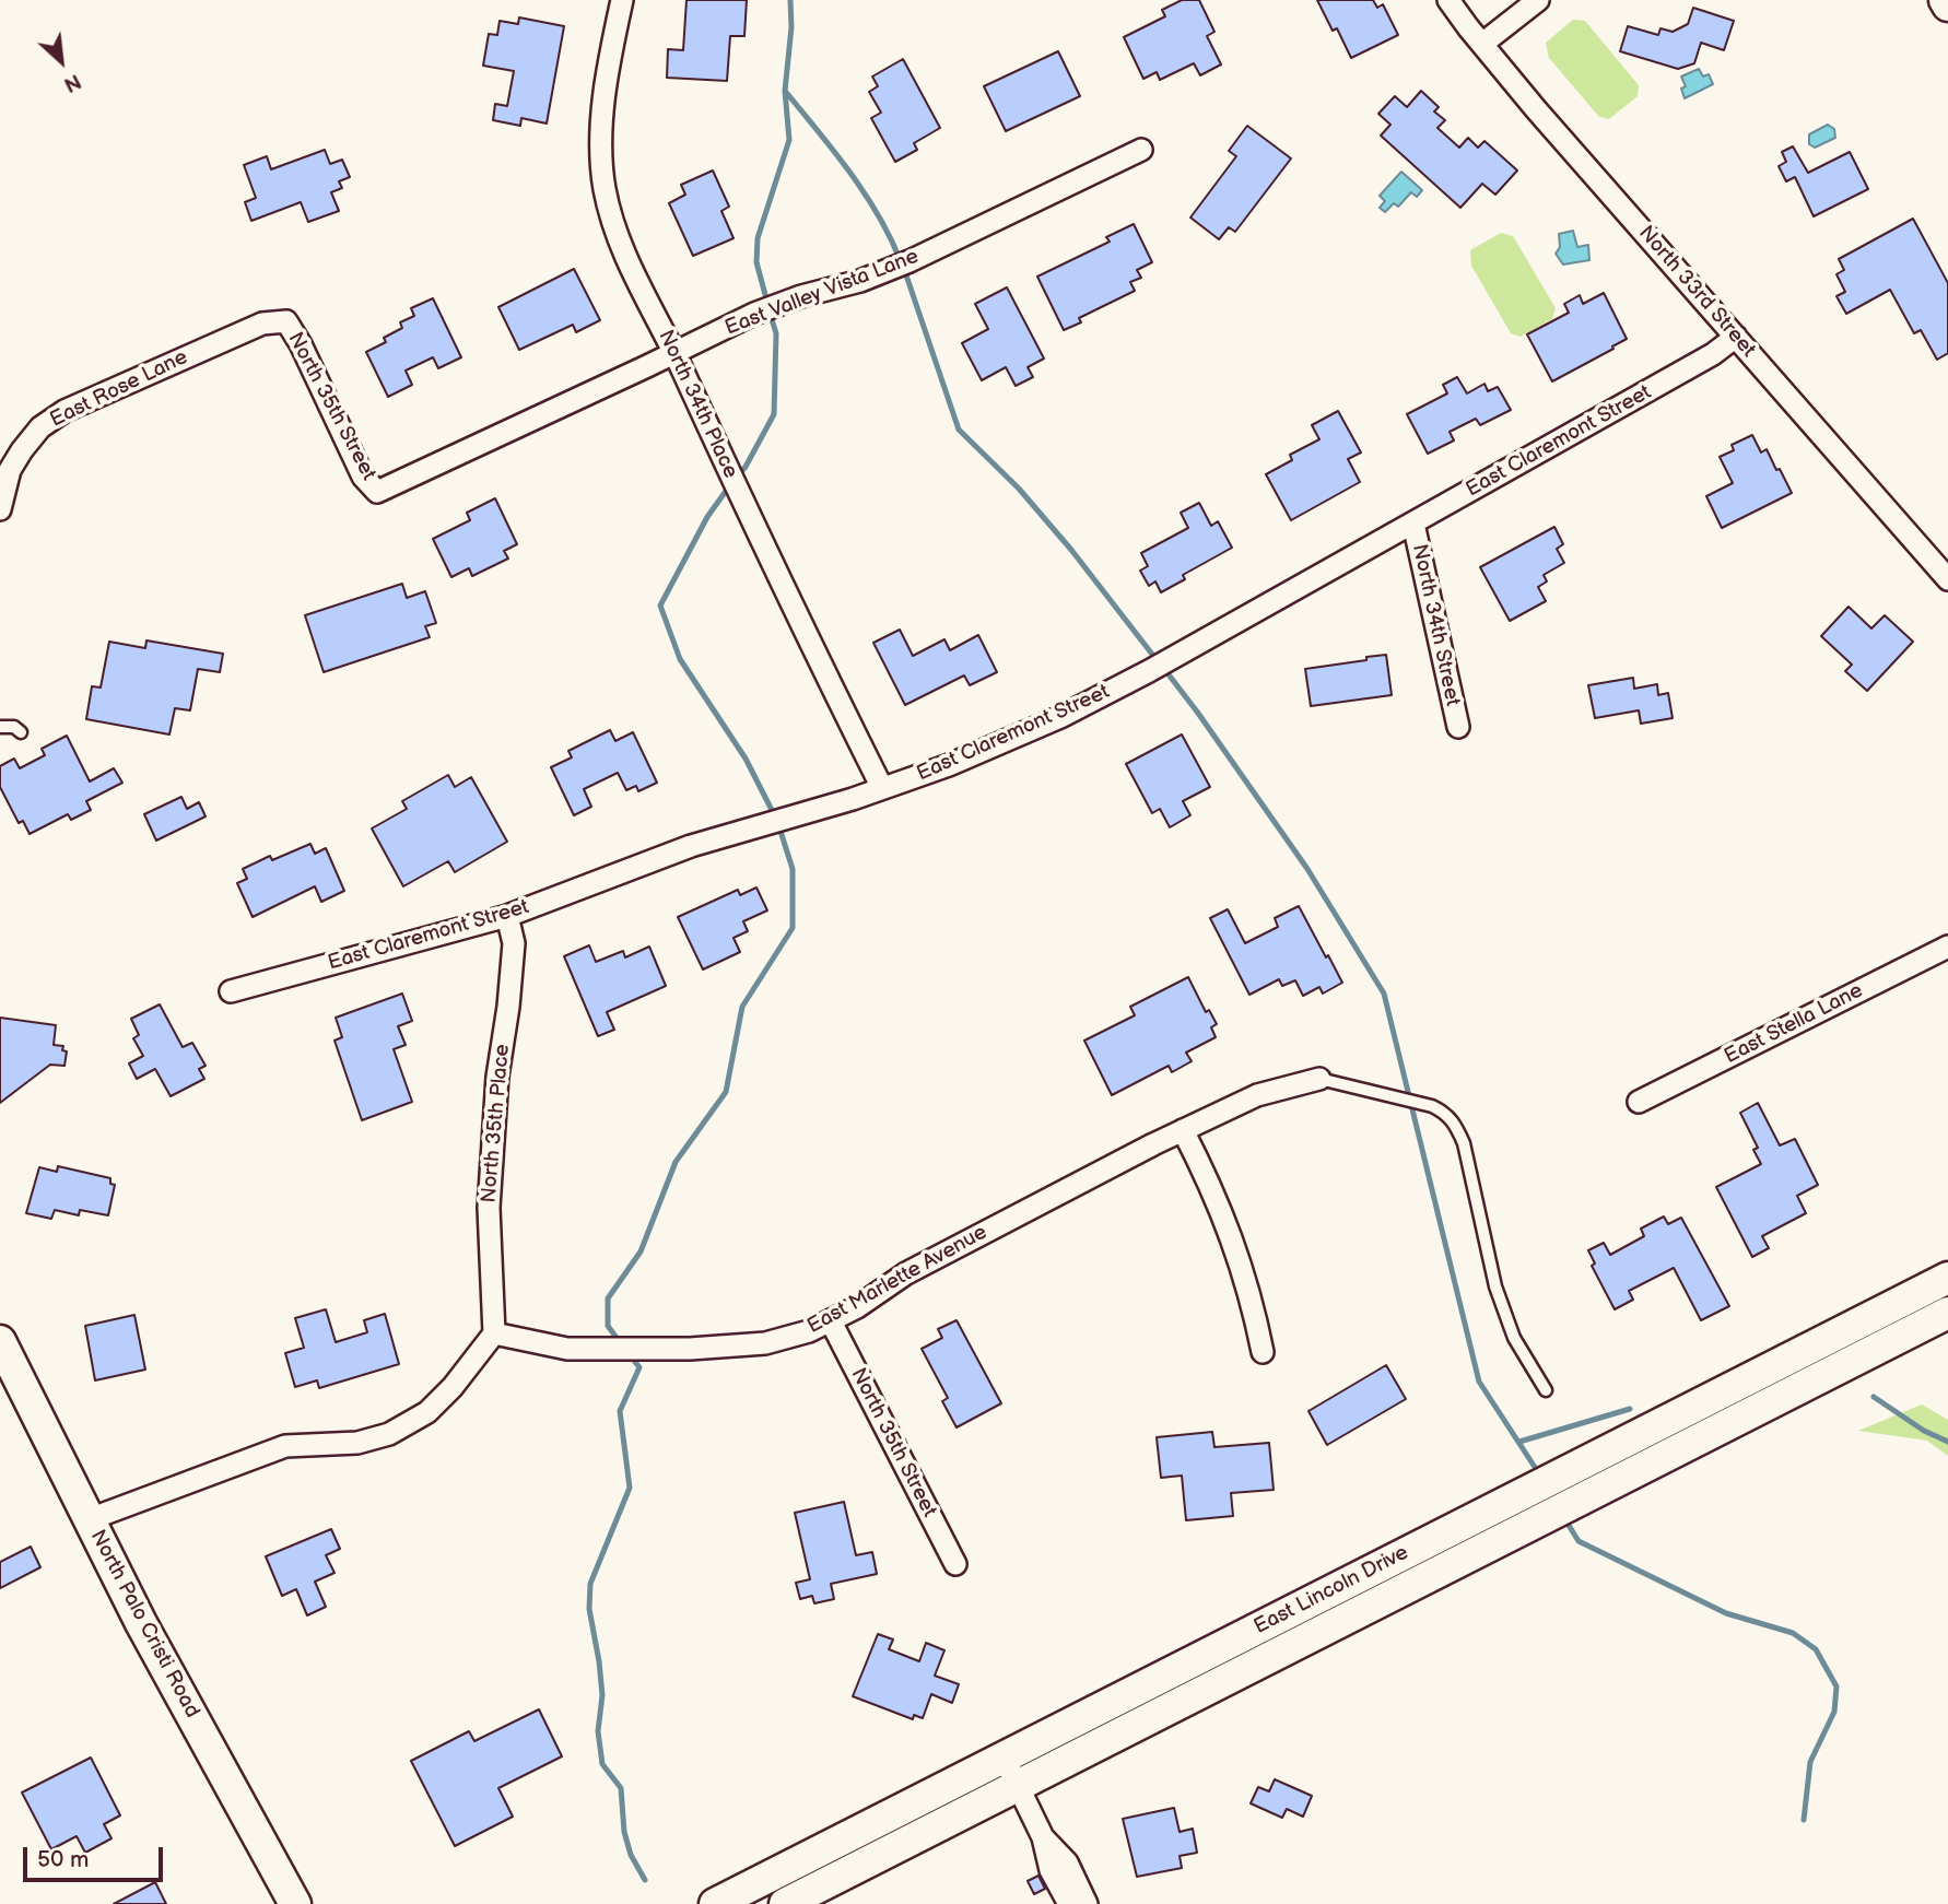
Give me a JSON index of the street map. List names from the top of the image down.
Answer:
{
  "streets": {
    "main road": ["East Lincoln Drive", "North Palo Cristi Road"],
    "street": [
      "North 33rd Street",
      "East Valley Vista Lane",
      "East Rose Lane",
      "North 34th Place",
      "North 35th Street",
      "East Claremont Street",
      "North 34th Street",
      "East Stella Lane",
      "North 35th Place",
      "East Marlette Avenue"
    ]
  },
  "crossings": [
    ["North 33rd Street", "East Claremont Street"],
    ["East Valley Vista Lane", "North 34th Place"],
    ["East Valley Vista Lane", "North 35th Street"],
    ["East Rose Lane", "North 35th Street"],
    ["North 34th Place", "East Claremont Street"],
    ["North 35th Street", "East Marlette Avenue"],
    ["East Claremont Street", "North 34th Street"],
    ["East Claremont Street", "North 35th Place"],
    ["North 35th Place", "East Marlette Avenue"]
  ],
  "scale_bar": "50 m",
  "north": "bottom right"
}
